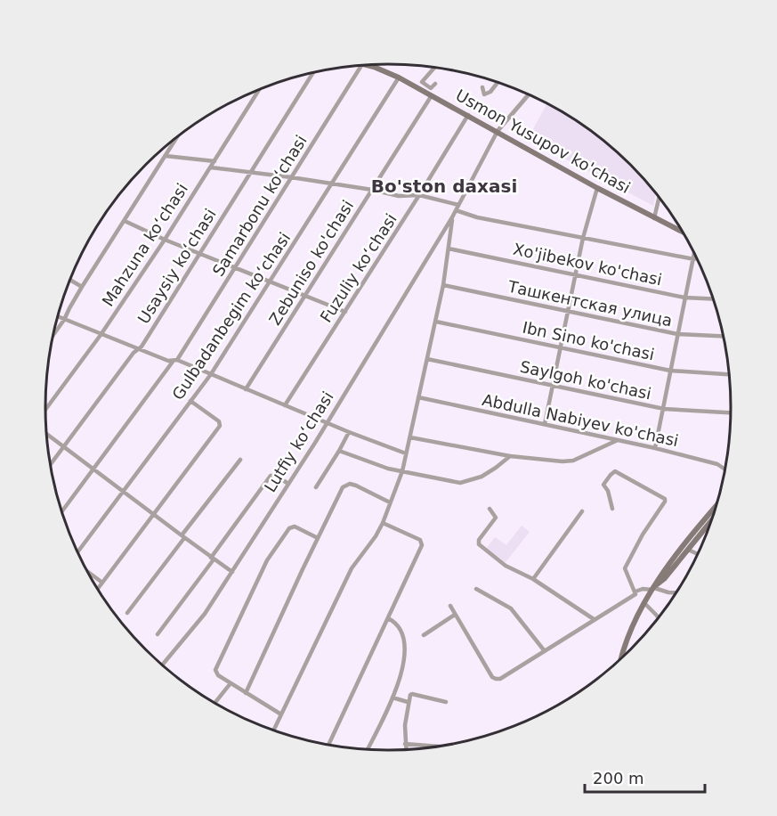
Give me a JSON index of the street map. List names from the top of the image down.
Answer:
{
  "streets": {
    "main road": ["Usmon Yusupov ko'chasi"],
    "street": [
      "Samarbonu koʻchasi",
      "Mahzuna koʻchasi",
      "Zebuniso ko'chasi",
      "Xo'jibekov ko'chasi",
      "Usaysiy koʻchasi",
      "Fuzuliy koʻchasi",
      "Ташкентская улица",
      "Gulbadanbegim koʻchasi",
      "Ibn Sino ko'chasi",
      "Saylgoh ko'chasi",
      "Abdulla Nabiyev ko'chasi",
      "Lutfiy koʻchasi"
    ]
  },
  "crossings": [
    ["Usmon Yusupov ko'chasi", "Zebuniso ko'chasi"],
    ["Usmon Yusupov ko'chasi", "Fuzuliy koʻchasi"],
    ["Usmon Yusupov ko'chasi", "Gulbadanbegim koʻchasi"],
    ["Usmon Yusupov ko'chasi", "Lutfiy koʻchasi"]
  ],
  "districts": ["Bo'ston daxasi"],
  "scale_bar": "200 m"
}
